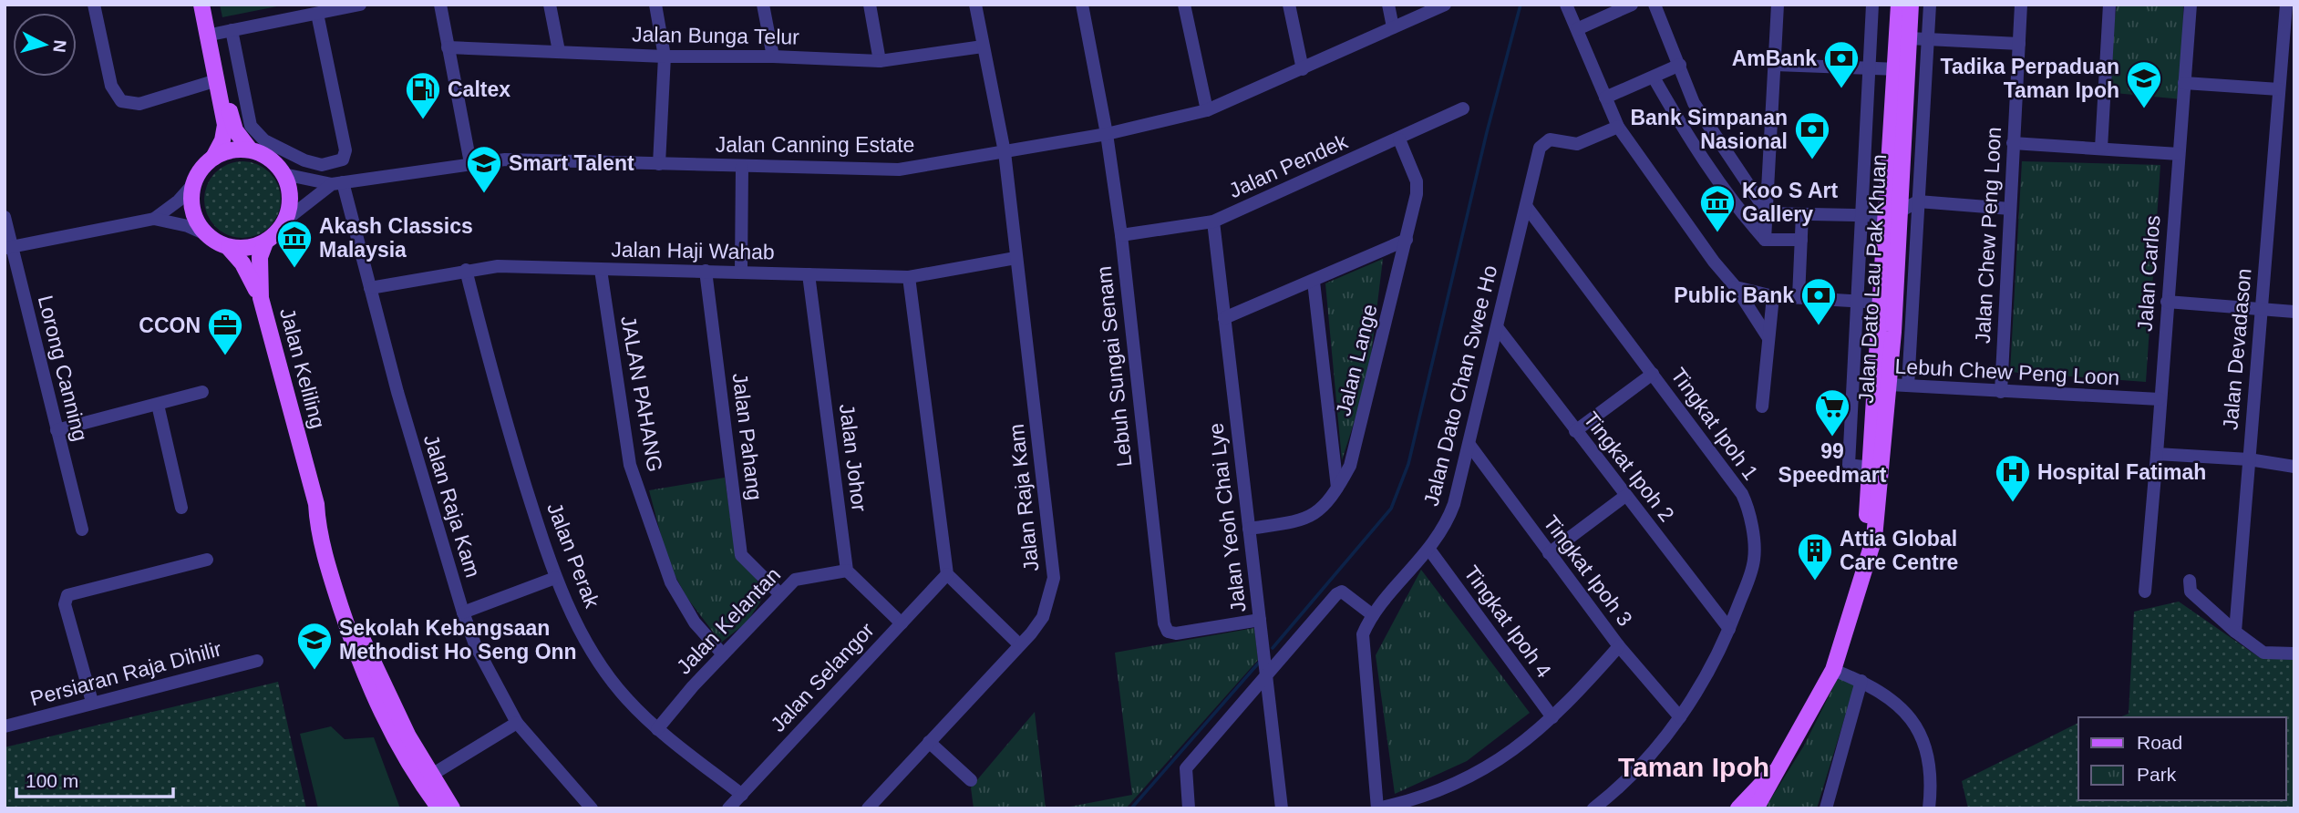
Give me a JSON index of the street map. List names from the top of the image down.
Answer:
{
  "streets": {
    "main road": ["Jalan Dato Lau Pak Khuan", "Jalan Keliling"],
    "street": [
      "Jalan Bunga Telur",
      "Jalan Canning Estate",
      "Jalan Pendek",
      "Jalan Chew Peng Loon",
      "Jalan Haji Wahab",
      "Jalan Carlos",
      "Jalan Devadason",
      "Jalan Lange",
      "Lebuh Sungai Senam",
      "Lorong Canning",
      "Lebuh Chew Peng Loon",
      "Jalan Dato Chan Swee Ho",
      "JALAN PAHANG",
      "Tingkat Ipoh 1",
      "Jalan Pahang",
      "Jalan Johor",
      "Tingkat Ipoh 2",
      "Jalan Raja Kam",
      "Jalan Yeoh Chai Lye",
      "Jalan Perak",
      "Tingkat Ipoh 3",
      "Jalan Kelantan",
      "Tingkat Ipoh 4",
      "Persiaran Raja Dihilir",
      "Jalan Selangor"
    ]
  },
  "crossings": [
    ["Jalan Bunga Telur", "Jalan Raja Kam"],
    ["Jalan Canning Estate", "Lebuh Sungai Senam"],
    ["Jalan Canning Estate", "Jalan Keliling"],
    ["Jalan Canning Estate", "Jalan Raja Kam"],
    ["Jalan Pendek", "Jalan Lange"],
    ["Jalan Pendek", "Lebuh Sungai Senam"],
    ["Jalan Pendek", "Jalan Yeoh Chai Lye"],
    ["Jalan Chew Peng Loon", "Lebuh Chew Peng Loon"],
    ["Jalan Haji Wahab", "JALAN PAHANG"],
    ["Jalan Haji Wahab", "Jalan Pahang"],
    ["Jalan Haji Wahab", "Jalan Johor"],
    ["Jalan Haji Wahab", "Jalan Raja Kam"],
    ["Jalan Haji Wahab", "Jalan Perak"],
    ["Jalan Carlos", "Lebuh Chew Peng Loon"],
    ["Jalan Dato Lau Pak Khuan", "Lebuh Chew Peng Loon"],
    ["Jalan Lange", "Jalan Yeoh Chai Lye"],
    ["Lebuh Sungai Senam", "Jalan Yeoh Chai Lye"],
    ["Jalan Dato Chan Swee Ho", "Tingkat Ipoh 1"],
    ["Jalan Dato Chan Swee Ho", "Tingkat Ipoh 2"],
    ["Jalan Dato Chan Swee Ho", "Tingkat Ipoh 3"],
    ["Jalan Dato Chan Swee Ho", "Tingkat Ipoh 4"],
    ["JALAN PAHANG", "Jalan Kelantan"],
    ["Tingkat Ipoh 1", "Tingkat Ipoh 2"],
    ["Tingkat Ipoh 1", "Tingkat Ipoh 3"],
    ["Jalan Pahang", "Jalan Kelantan"],
    ["Jalan Johor", "Jalan Kelantan"],
    ["Jalan Perak", "Jalan Kelantan"],
    ["Jalan Perak", "Jalan Selangor"]
  ],
  "districts": ["Taman Ipoh"],
  "places": {
    "bank": ["AmBank", "Bank Simpanan Nasional", "Public Bank"],
    "school or university": ["Tadika Perpaduan Taman Ipoh", "Smart Talent", "Sekolah Kebangsaan Methodist Ho Seng Onn"],
    "fuel station": ["Caltex"],
    "museum": ["Koo S Art Gallery", "Akash Classics Malaysia"],
    "office": ["CCON"],
    "supermarket": ["99 Speedmart"],
    "hospital": ["Hospital Fatimah"],
    "building": ["Attia Global Care Centre"]
  },
  "legend": ["Road", "Park"],
  "scale_bar": "100 m",
  "north": "right"
}
